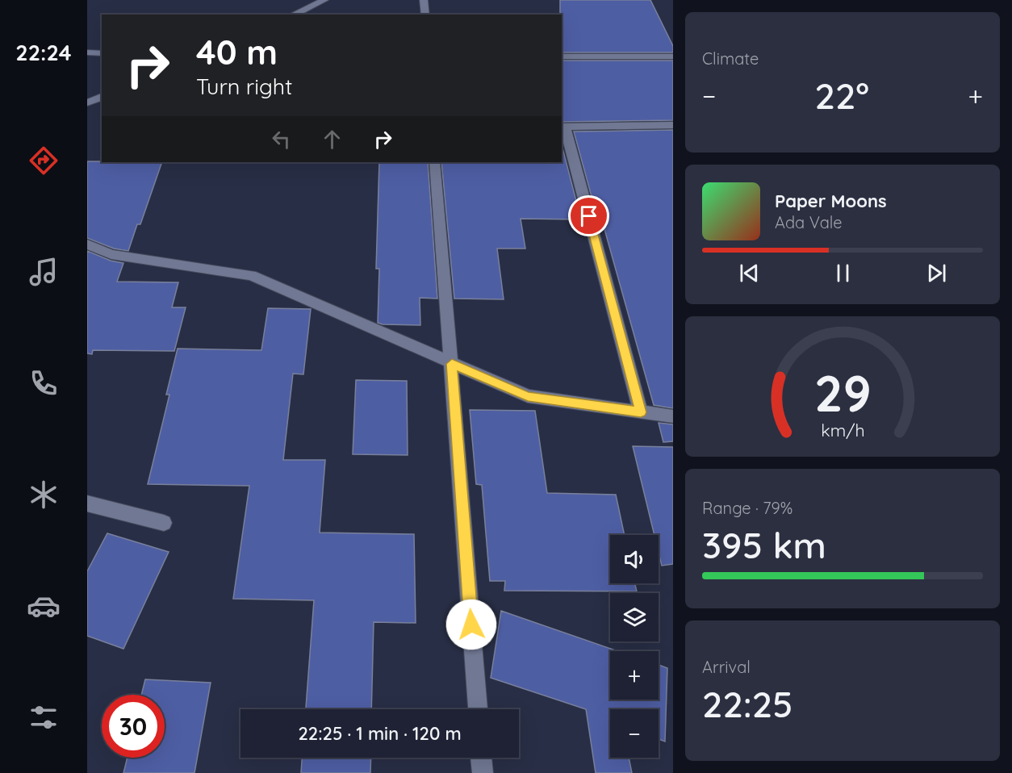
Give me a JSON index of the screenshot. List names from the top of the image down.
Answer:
{
  "page": {
    "tabs": "22:24",
    "tile": [
      "Climate",
      ["Range · 79%", "395 km"],
      ["Arrival", "22:25"]
    ],
    "turn": ["40 m", "Turn right"],
    "heat": ["−", "22°", "+"],
    "song": ["Paper Moons", "Ada Vale"],
    "map_buttons": ["+", "−"],
    "limit": "30",
    "trip": "22:25 · 1 min · 120 m",
    "gauge": ["29", "km/h"]
  }
}
